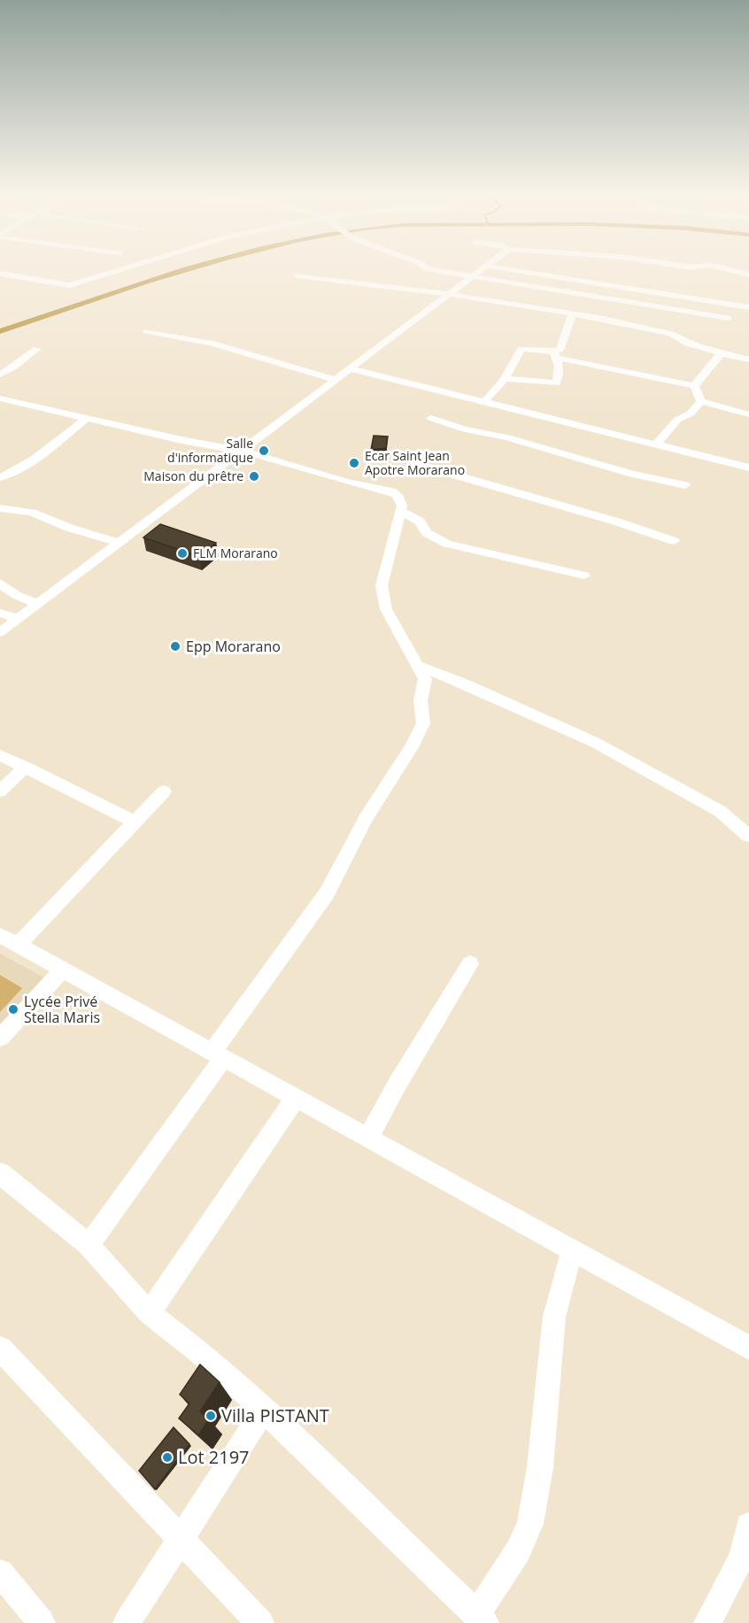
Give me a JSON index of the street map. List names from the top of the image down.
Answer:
{
  "places": [
    "Salle d'informatique",
    "Ecar Saint Jean Apotre Morarano",
    "Maison du prêtre",
    "FLM Morarano",
    "Epp Morarano",
    "Lycée Privé Stella Maris",
    "Villa PISTANT",
    "Lot 2197"
  ]
}
